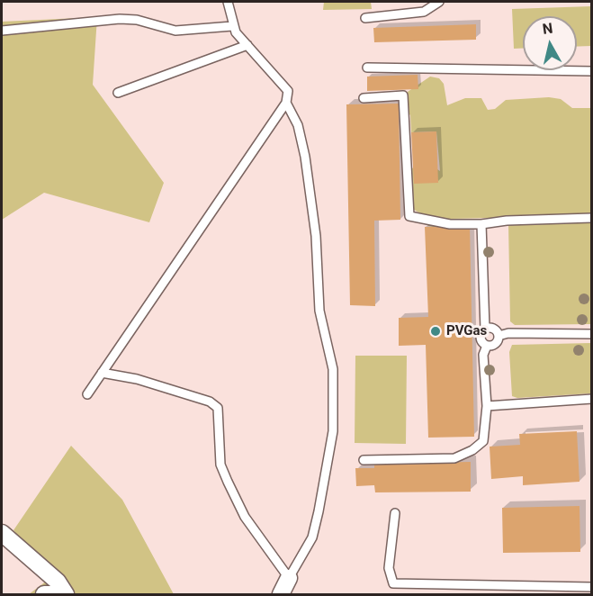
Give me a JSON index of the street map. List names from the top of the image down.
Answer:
{
  "places": ["PVGas"],
  "north": "top"
}
